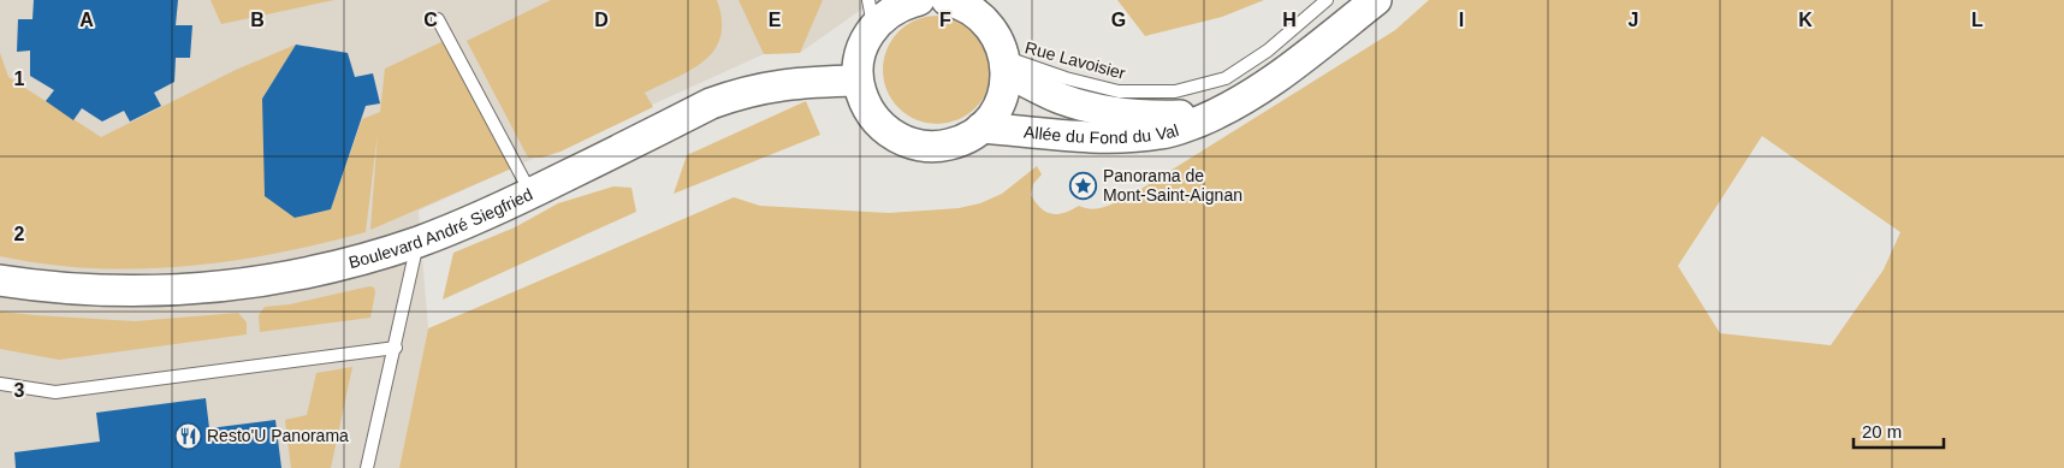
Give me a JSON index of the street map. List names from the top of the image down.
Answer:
{
  "streets": {
    "street": ["Allée du Fond du Val", "Boulevard André Siegfried"],
    "lane": ["Rue Lavoisier"]
  },
  "crossings": [
    ["Rue Lavoisier", "Allée du Fond du Val"]
  ],
  "places": {
    "place": ["Panorama de Mont-Saint-Aignan"],
    "restaurant": ["Resto'U Panorama"]
  },
  "scale_bar": "20 m",
  "grid": {
    "columns": [
      "A",
      "B",
      "C",
      "D",
      "E",
      "F",
      "G",
      "H",
      "I",
      "J",
      "K",
      "L"
    ],
    "rows": ["1", "2", "3"]
  }
}
